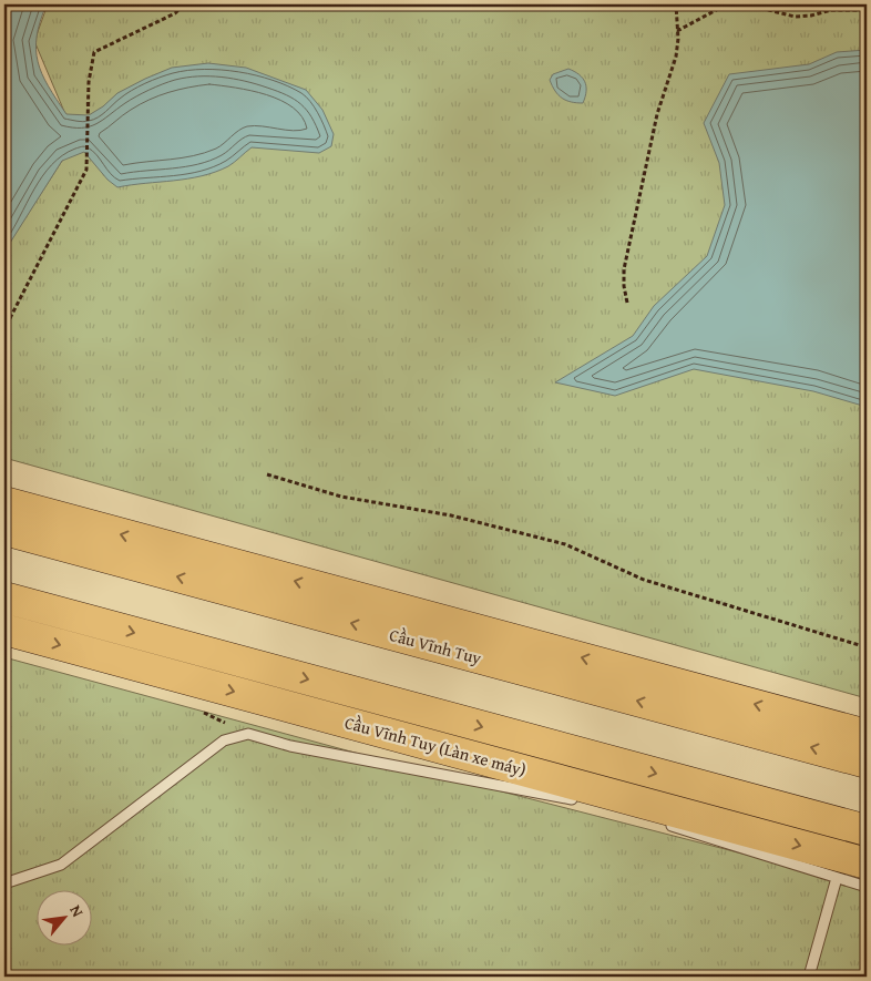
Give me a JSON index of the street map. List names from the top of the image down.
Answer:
{
  "streets": {
    "highway": ["Cầu Vĩnh Tuy", "Cầu Vĩnh Tuy (Làn xe máy)"]
  },
  "north": "top right"
}
